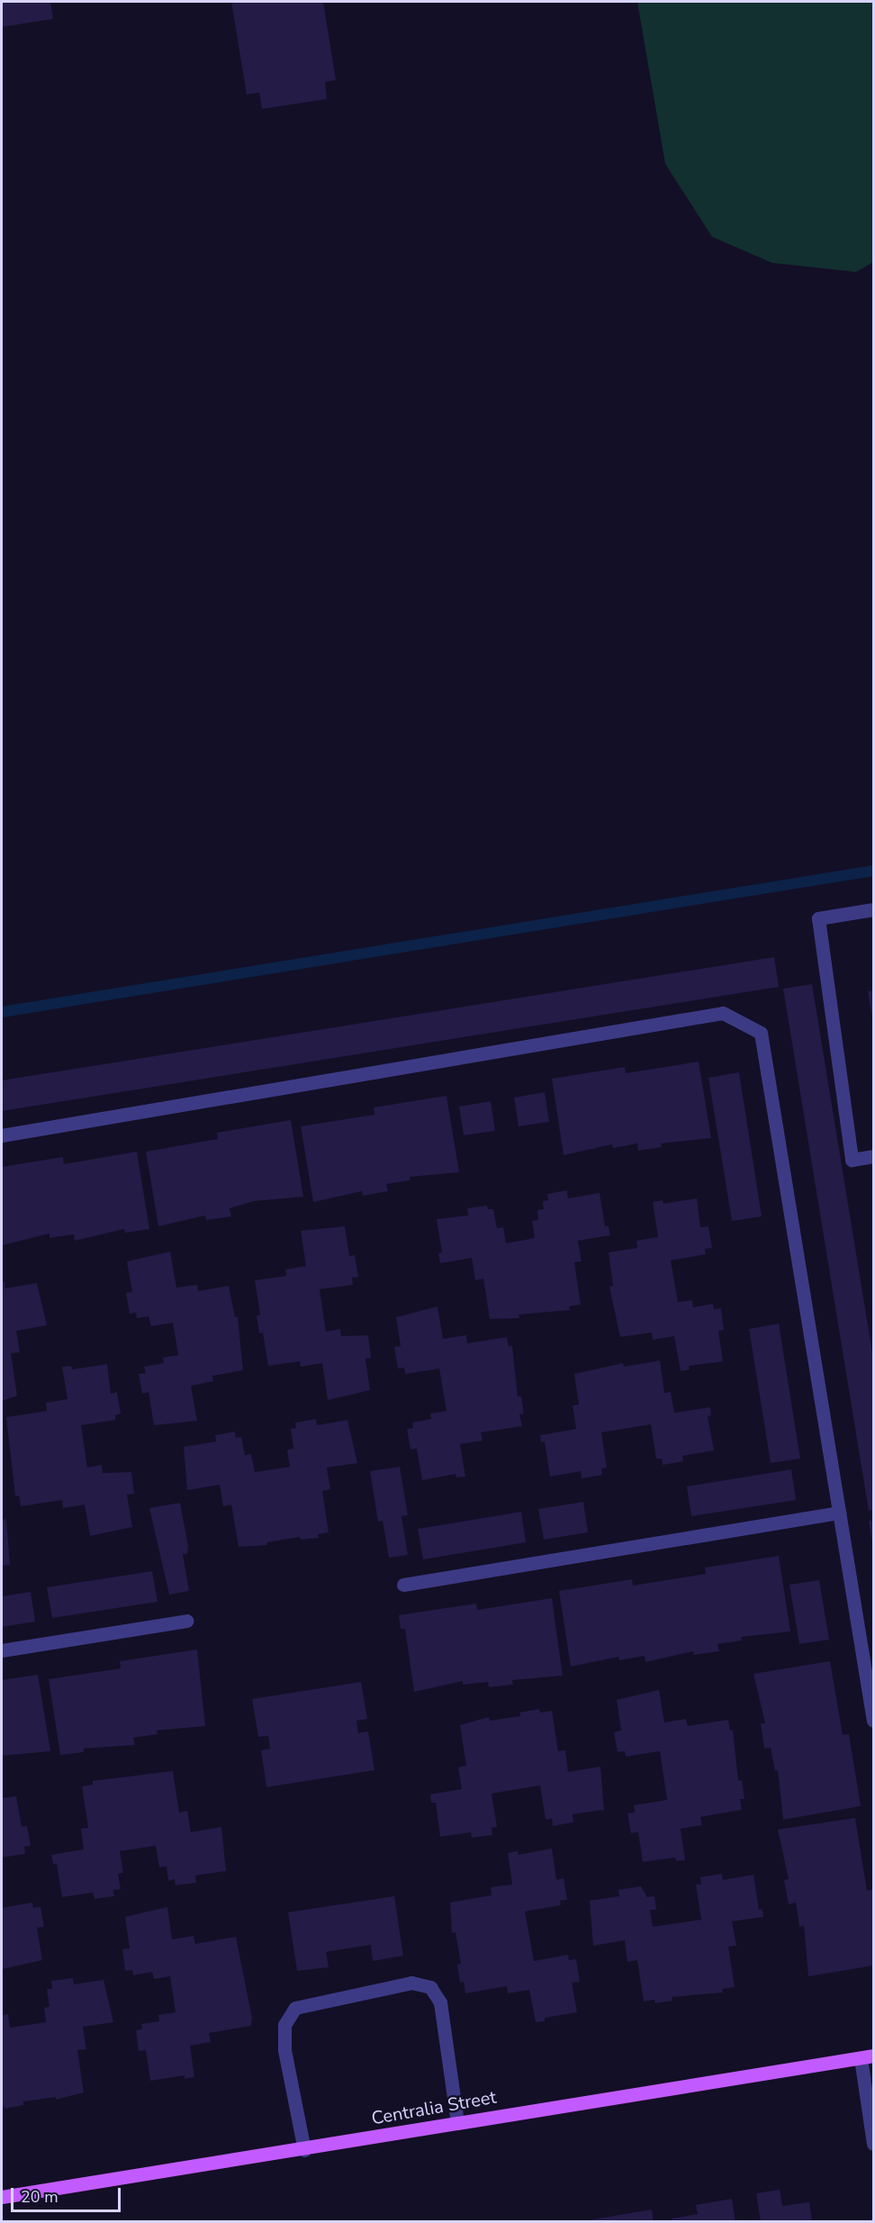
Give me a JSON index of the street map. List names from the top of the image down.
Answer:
{
  "streets": {
    "main road": ["Centralia Street"]
  },
  "scale_bar": "20 m"
}
